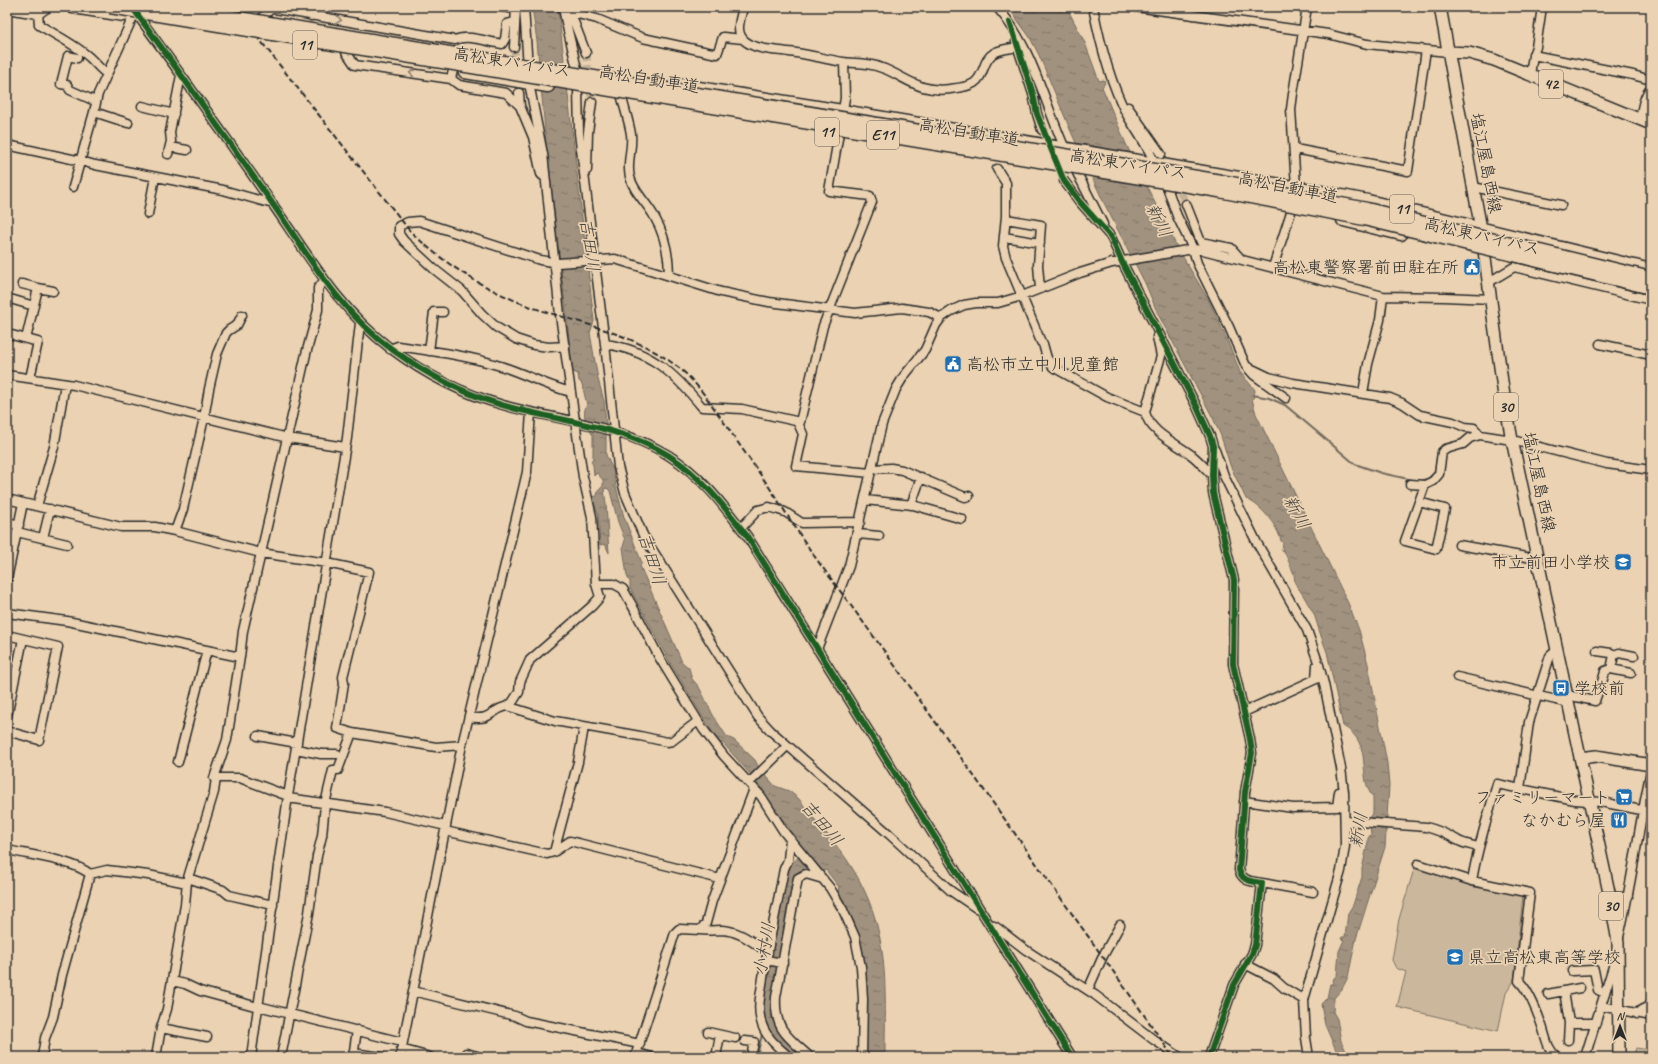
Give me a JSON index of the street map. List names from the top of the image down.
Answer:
{
  "streets": {
    "highway": [
      "11",
      "高松東バイパス",
      "高松自動車道",
      "E11"
    ],
    "main road": ["42", "塩江屋島西線", "30"]
  },
  "crossings": [
    ["高松東バイパス", "塩江屋島西線"],
    ["42", "塩江屋島西線"]
  ],
  "water": ["新川", "吉田川", "小村川"],
  "places": {
    "public building": ["高松東警察署前田駐在所", "高松市立中川児童館"],
    "school or university": ["市立前田小学校", "県立高松東高等学校"],
    "bus stop": ["学校前"],
    "supermarket": ["ファミリーマート"],
    "restaurant": ["なかむら屋"]
  },
  "north": "top"
}
